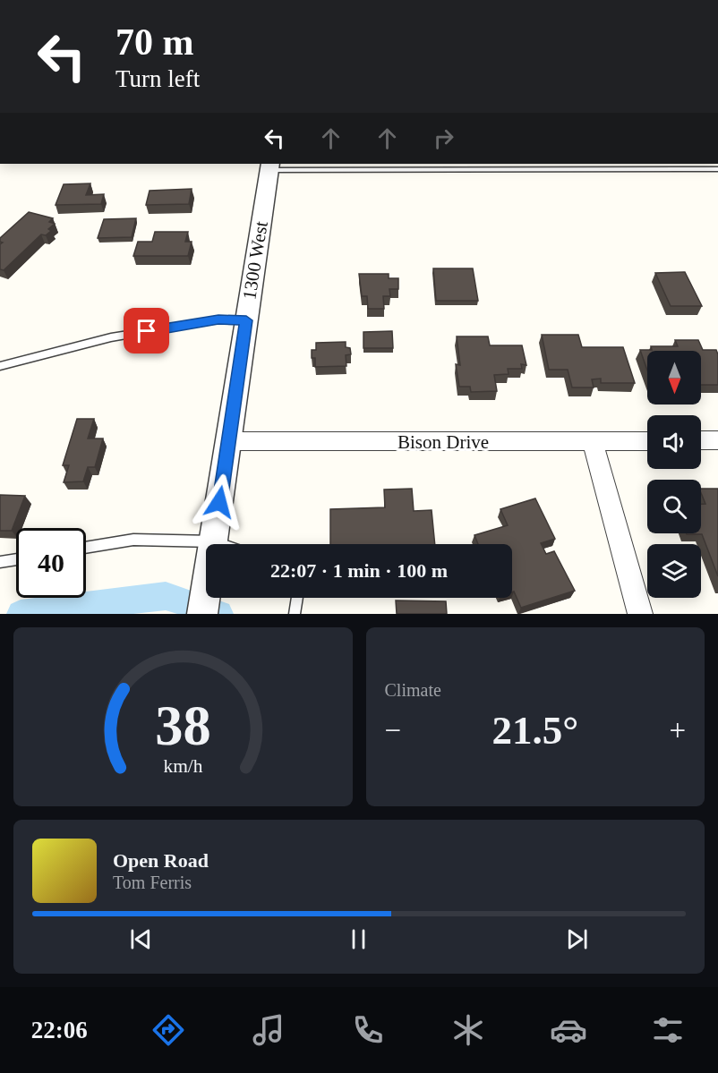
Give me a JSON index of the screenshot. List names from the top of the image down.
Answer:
{
  "streets": {
    "street": ["1300 West", "Bison Drive"]
  },
  "crossings": [
    ["1300 West", "Bison Drive"]
  ],
  "north": "bottom",
  "page": {
    "turn": ["70 m", "Turn left"],
    "limit": "40",
    "trip": "22:07 · 1 min · 100 m",
    "tile": "Climate",
    "heat": ["−", "21.5°", "+"],
    "song": ["Open Road", "Tom Ferris"],
    "tabs": "22:06",
    "gauge": ["38", "km/h"]
  }
}
